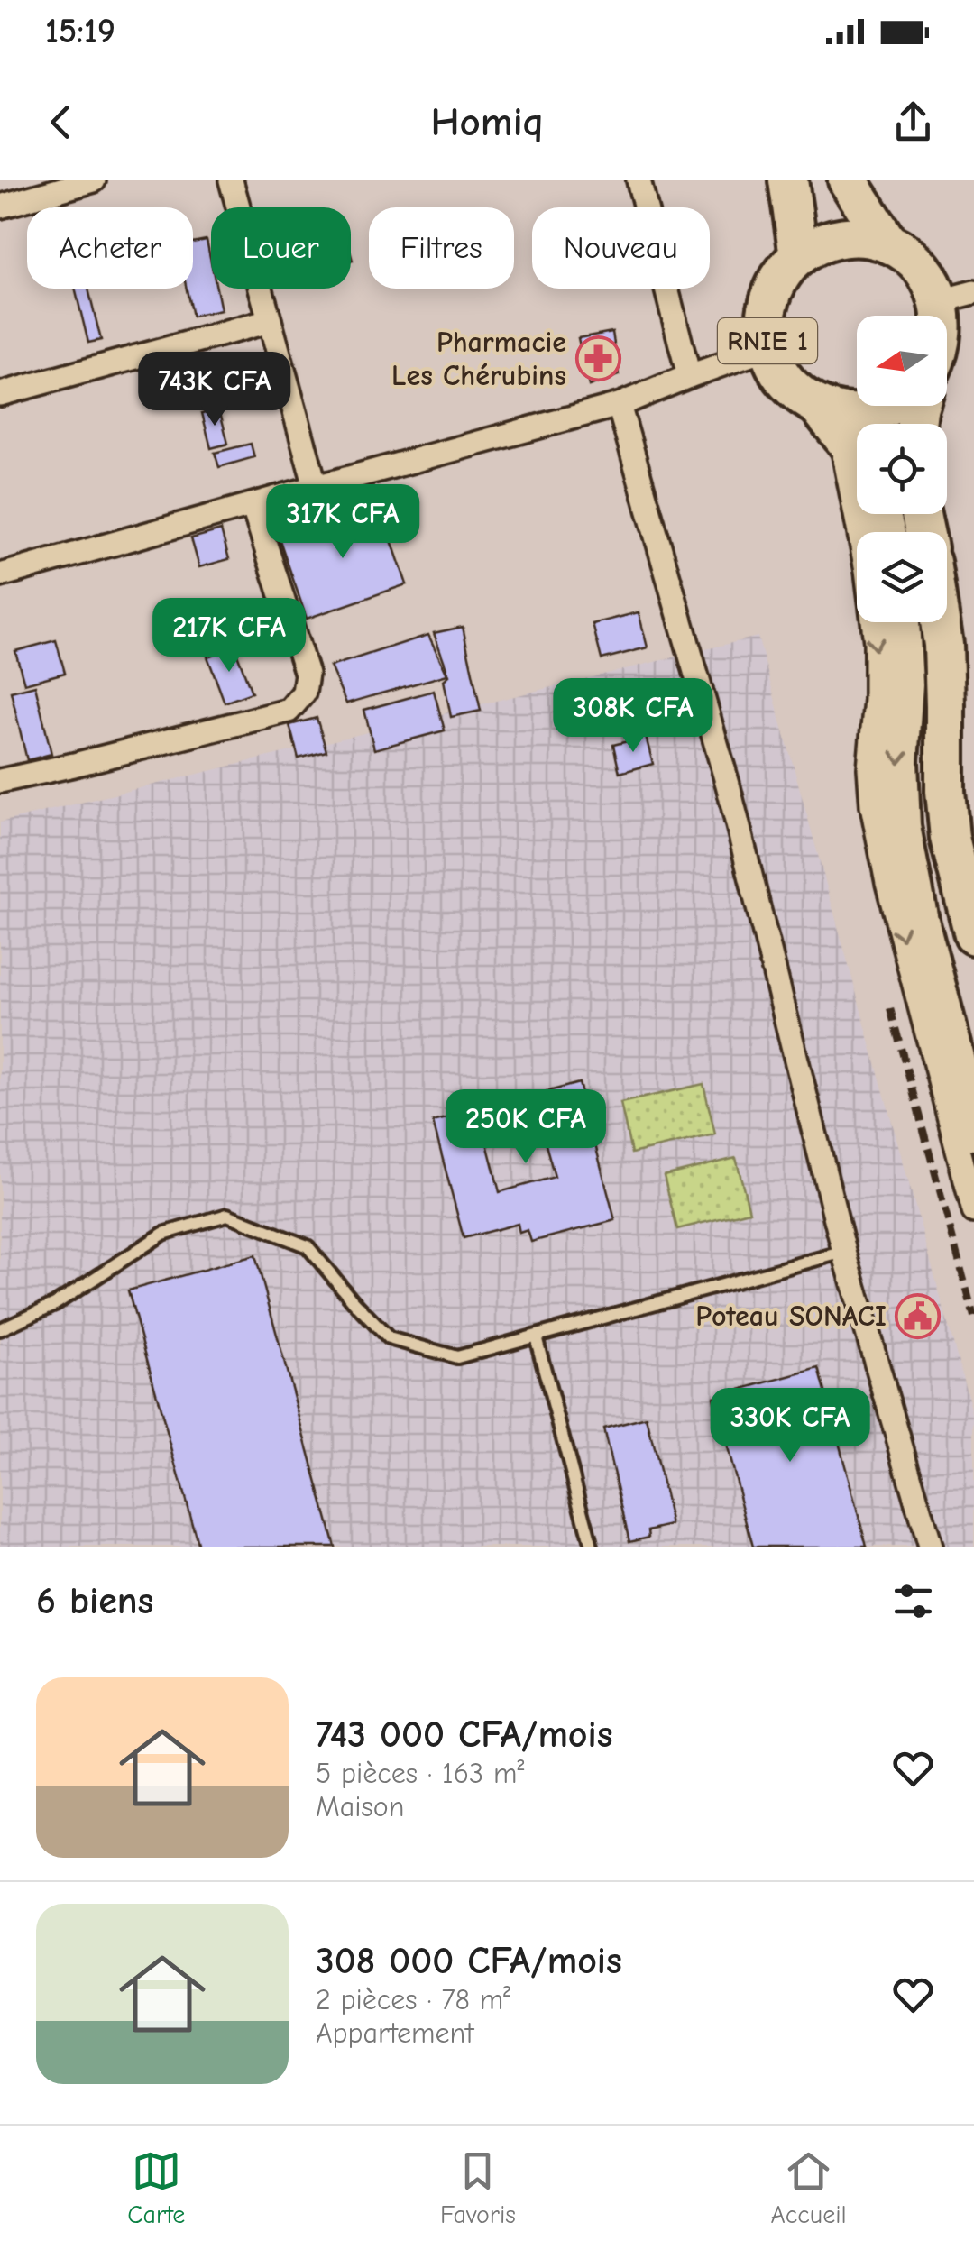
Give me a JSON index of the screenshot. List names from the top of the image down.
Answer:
{
  "streets": {
    "highway": ["RNIE 1"]
  },
  "places": {
    "pharmacy": ["Pharmacie Les Chérubins"],
    "public building": ["Poteau SONACI"]
  },
  "north": "left",
  "page": {
    "status": "15:19",
    "header": "Homiq",
    "chip": [
      "Acheter",
      "Louer",
      "Filtres",
      "Nouveau"
    ],
    "price": [
      "743K CFA",
      "317K CFA",
      "217K CFA",
      "308K CFA",
      "250K CFA",
      "330K CFA"
    ],
    "heading": "6 biens",
    "list": [
      {
        "name": "743 000 CFA/mois",
        "note": "5 pièces · 163 m² · Maison"
      },
      {
        "name": "308 000 CFA/mois",
        "note": "2 pièces · 78 m² · Appartement"
      }
    ],
    "tabs": ["Carte", "Favoris", "Accueil"]
  }
}
